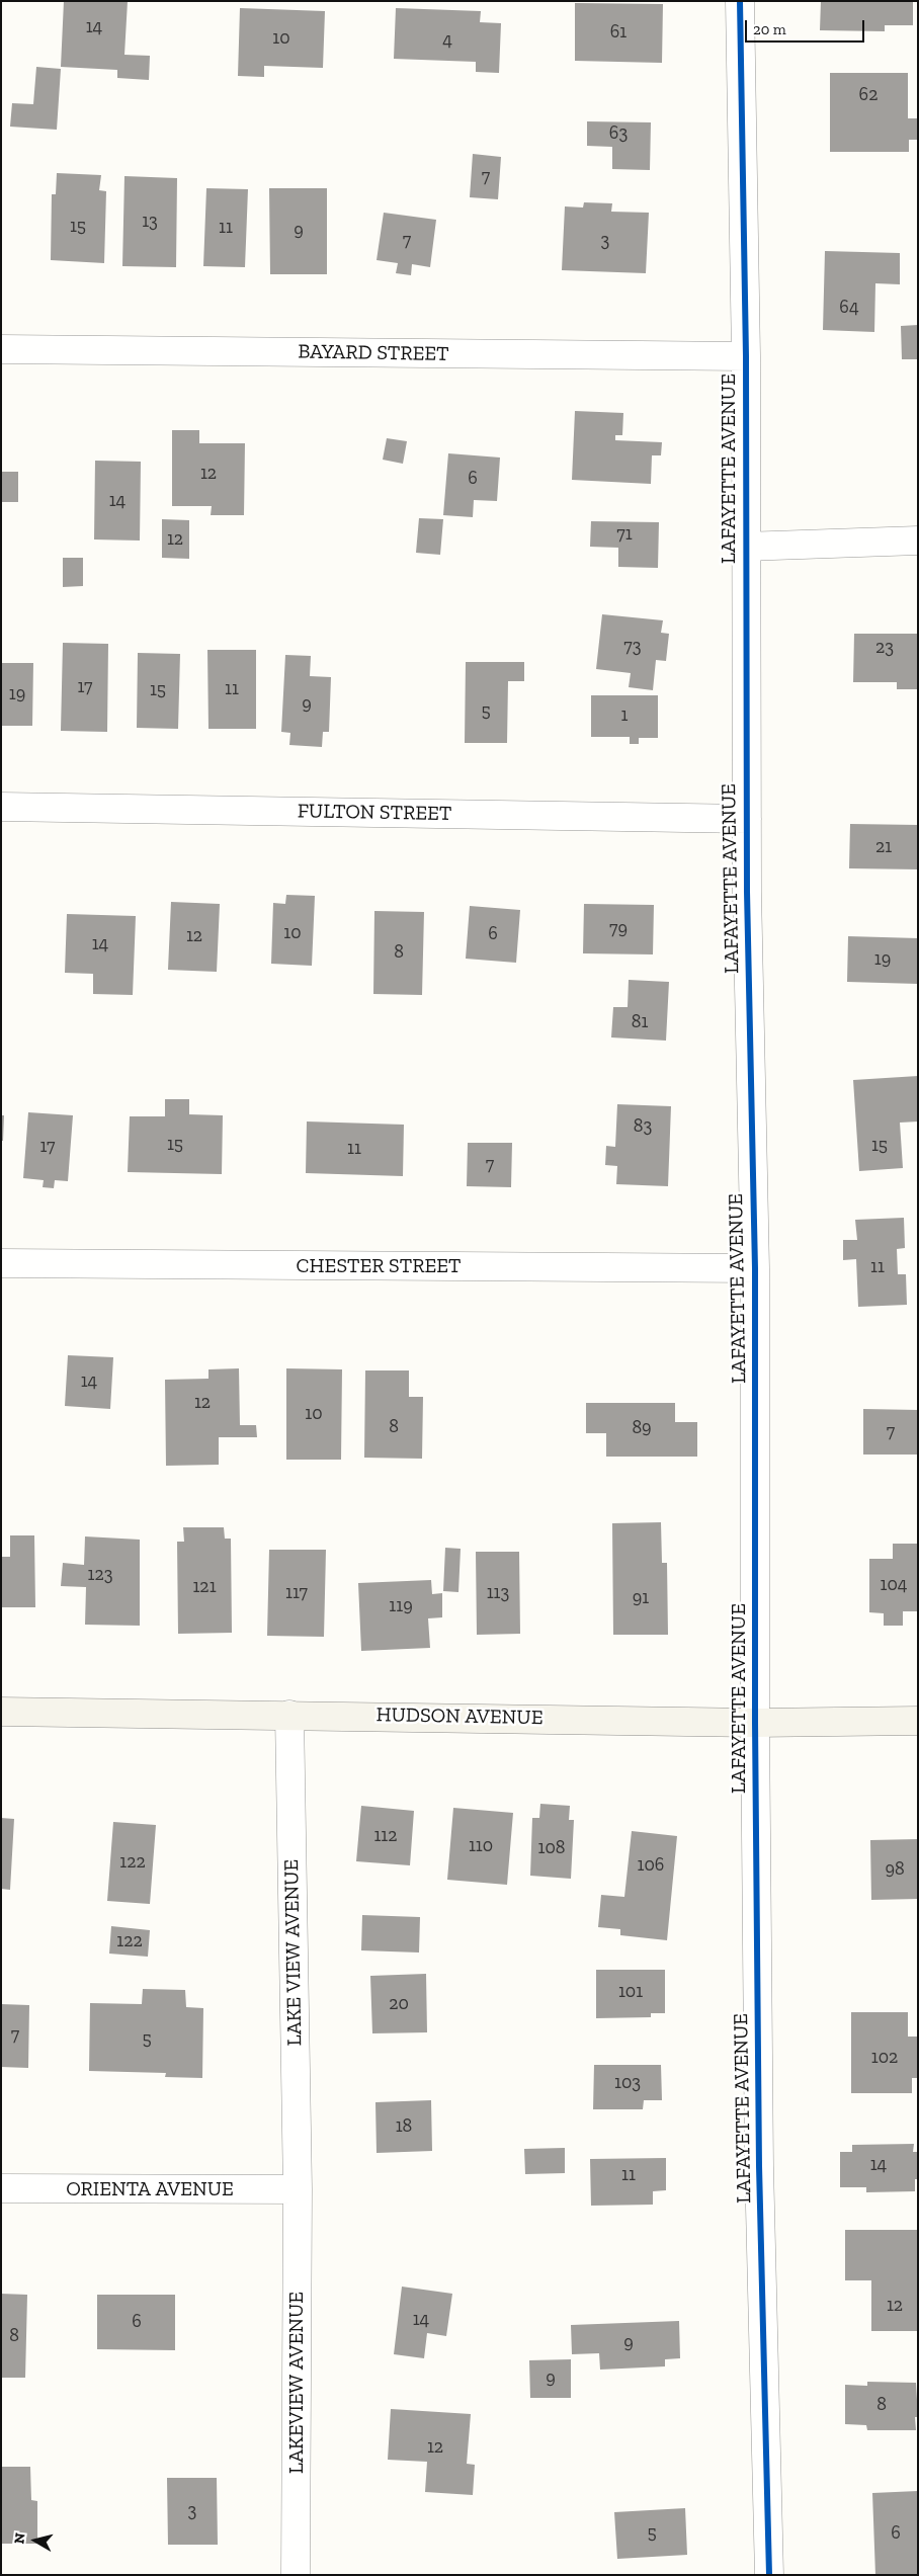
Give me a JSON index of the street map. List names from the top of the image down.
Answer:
{
  "streets": {
    "street": [
      "BAYARD STREET",
      "LAFAYETTE AVENUE",
      "FULTON STREET",
      "CHESTER STREET",
      "HUDSON AVENUE",
      "LAKE VIEW AVENUE",
      "ORIENTA AVENUE",
      "LAKEVIEW AVENUE"
    ]
  },
  "crossings": [
    ["BAYARD STREET", "LAFAYETTE AVENUE"],
    ["LAFAYETTE AVENUE", "FULTON STREET"],
    ["LAFAYETTE AVENUE", "CHESTER STREET"],
    ["LAFAYETTE AVENUE", "HUDSON AVENUE"],
    ["HUDSON AVENUE", "LAKE VIEW AVENUE"],
    ["LAKE VIEW AVENUE", "ORIENTA AVENUE"],
    ["LAKE VIEW AVENUE", "LAKEVIEW AVENUE"],
    ["ORIENTA AVENUE", "LAKEVIEW AVENUE"]
  ],
  "house_numbers": [
    "14",
    "61",
    "10",
    "4",
    "62",
    "63",
    "7",
    "13",
    "15",
    "11",
    "9",
    "7",
    "3",
    "64",
    "12",
    "6",
    "14",
    "71",
    "12",
    "73",
    "23",
    "17",
    "11",
    "15",
    "19",
    "9",
    "5",
    "1",
    "21",
    "79",
    "10",
    "6",
    "12",
    "14",
    "8",
    "19",
    "81",
    "83",
    "15",
    "15",
    "17",
    "11",
    "7",
    "11",
    "14",
    "12",
    "10",
    "8",
    "89",
    "7",
    "123",
    "104",
    "121",
    "117",
    "113",
    "91",
    "119",
    "112",
    "110",
    "108",
    "122",
    "106",
    "98",
    "122",
    "101",
    "20",
    "7",
    "5",
    "102",
    "103",
    "18",
    "14",
    "11",
    "12",
    "14",
    "6",
    "8",
    "9",
    "9",
    "8",
    "12",
    "3",
    "5",
    "6"
  ],
  "scale_bar": "20 m",
  "north": "left"
}
